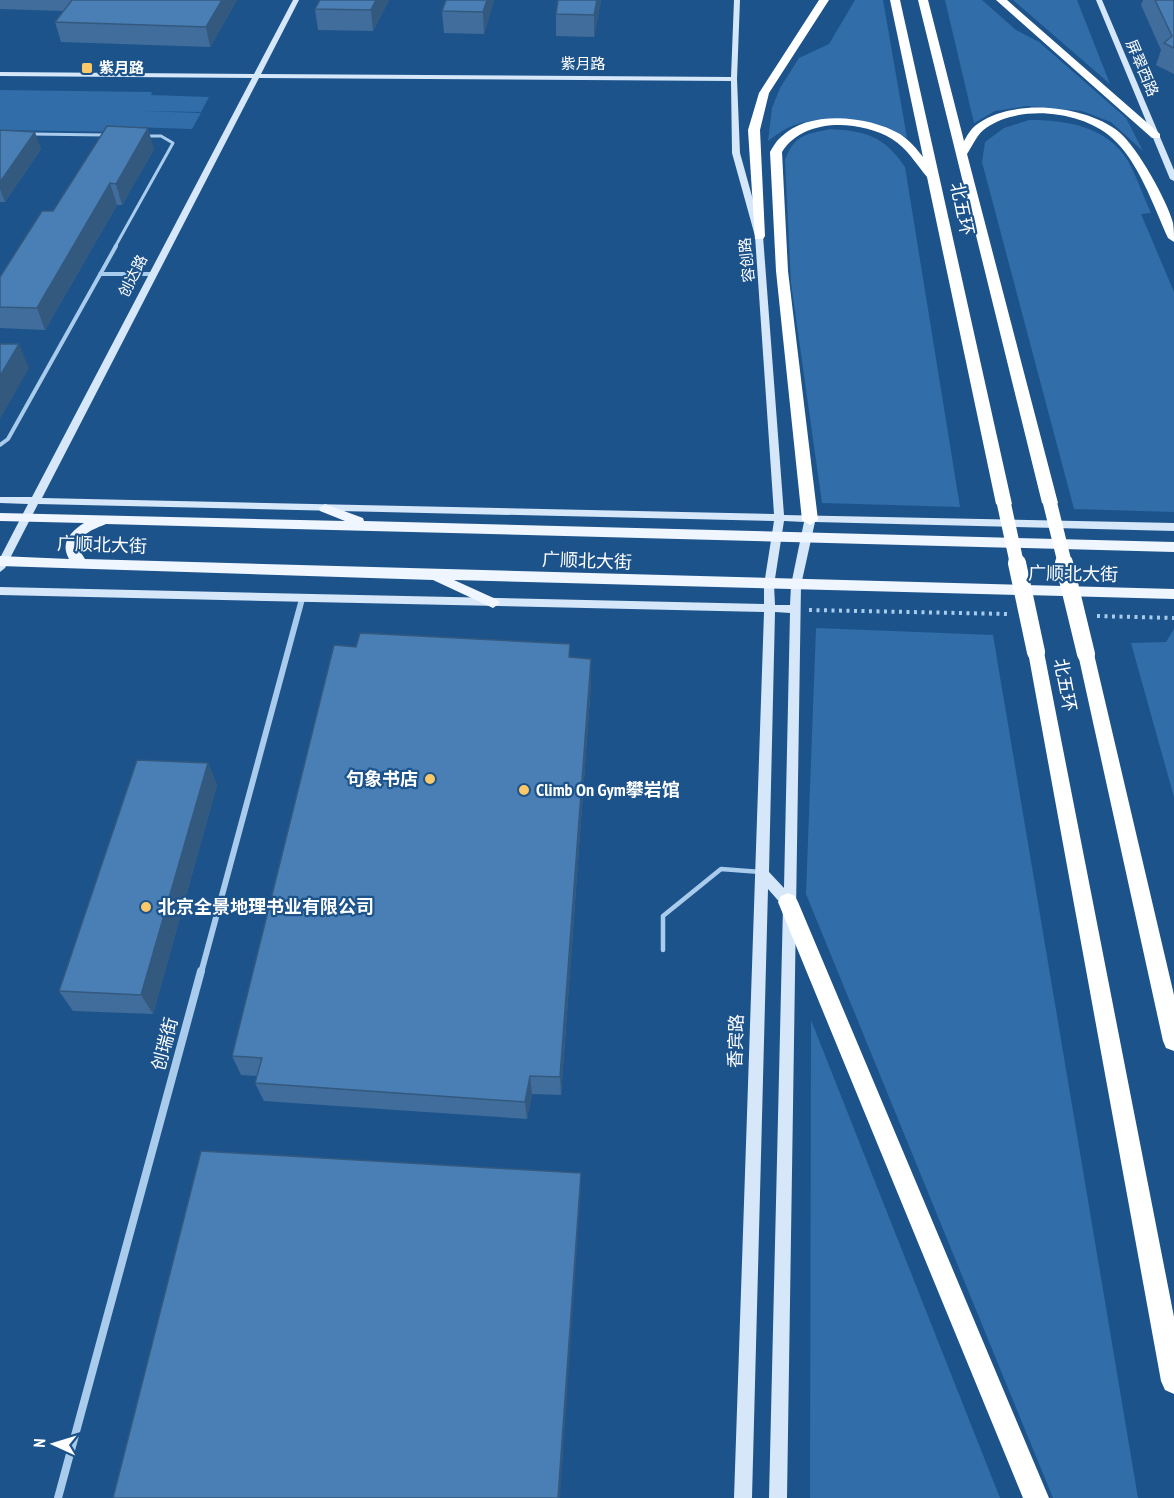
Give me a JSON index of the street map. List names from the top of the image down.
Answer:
{
  "streets": {
    "highway": ["北五环"],
    "main road": ["广顺北大街"],
    "street": [
      "紫月路",
      "屏翠西路",
      "容创路",
      "创达路",
      "香宾路",
      "创瑞街"
    ]
  },
  "crossings": [
    ["紫月路", "容创路"],
    ["紫月路", "创达路"],
    ["容创路", "广顺北大街"],
    ["容创路", "香宾路"],
    ["创达路", "广顺北大街"],
    ["广顺北大街", "香宾路"]
  ],
  "places": {
    "transit": ["紫月路"],
    "other": ["句象书店", "Climb On Gym攀岩馆", "北京全景地理书业有限公司"]
  },
  "north": "left"
}
